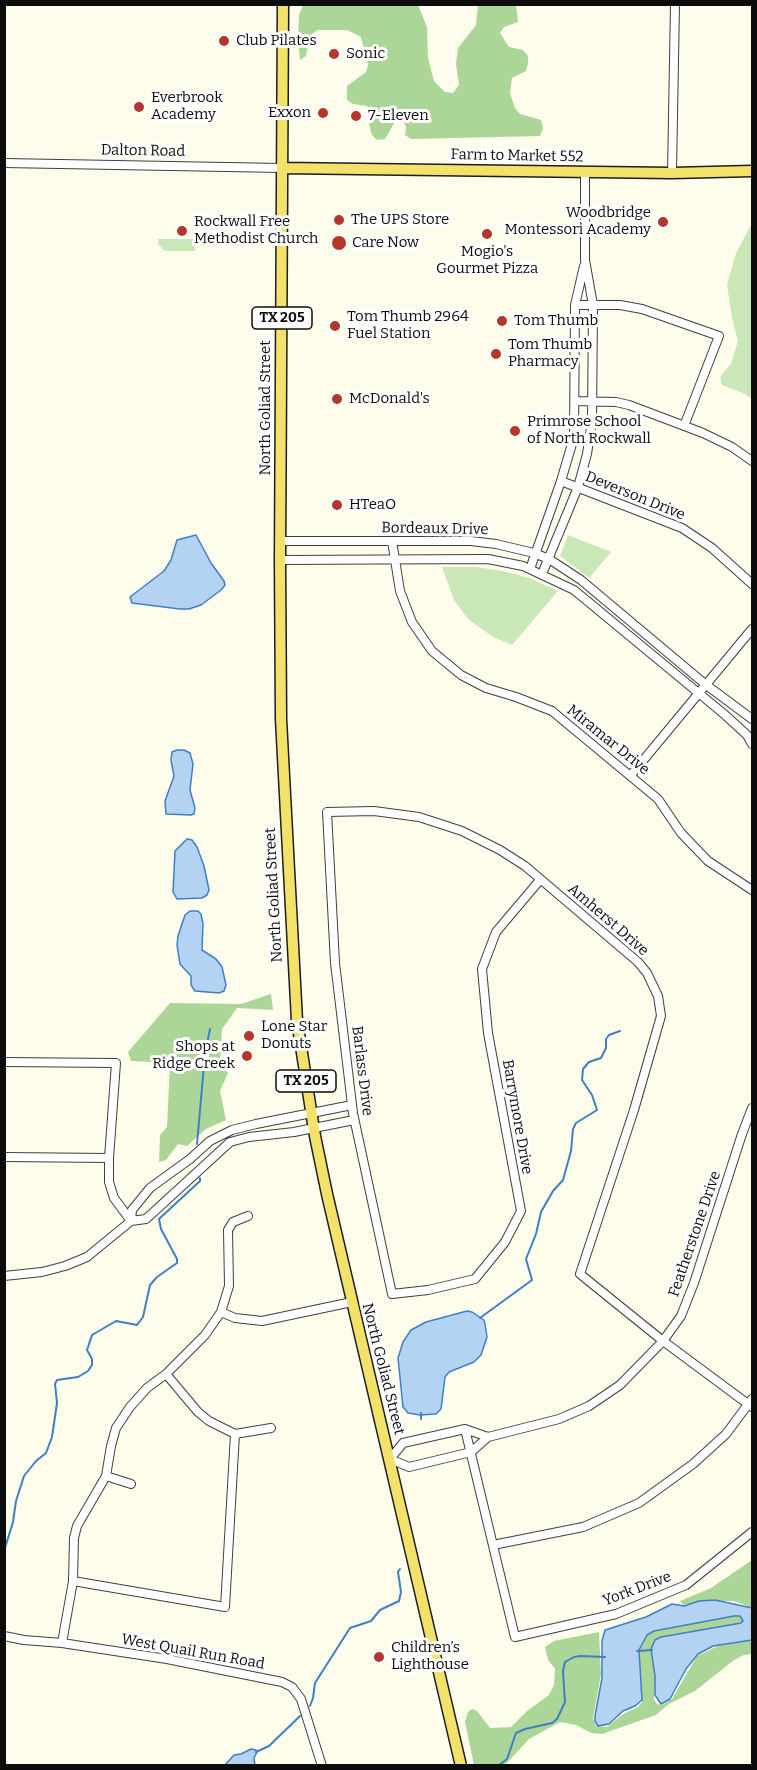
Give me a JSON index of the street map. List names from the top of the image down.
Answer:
{
  "streets": {
    "main road": ["Farm to Market 552", "TX 205", "North Goliad Street"],
    "street": [
      "Dalton Road",
      "Deverson Drive",
      "Bordeaux Drive",
      "Miramar Drive",
      "Amherst Drive",
      "Barlass Drive",
      "Barrymore Drive",
      "Featherstone Drive",
      "York Drive",
      "West Quail Run Road"
    ]
  },
  "crossings": [
    ["Dalton Road", "Farm to Market 552"],
    ["Dalton Road", "North Goliad Street"],
    ["Farm to Market 552", "North Goliad Street"],
    ["North Goliad Street", "Bordeaux Drive"],
    ["North Goliad Street", "Featherstone Drive"],
    ["Bordeaux Drive", "Miramar Drive"],
    ["Amherst Drive", "Barlass Drive"],
    ["Amherst Drive", "Barrymore Drive"],
    ["Amherst Drive", "Featherstone Drive"],
    ["Barlass Drive", "Barrymore Drive"]
  ],
  "places": [
    "Club Pilates",
    "Sonic",
    "Everbrook Academy",
    "Exxon",
    "7-Eleven",
    "The UPS Store",
    "Woodbridge Montessori Academy",
    "Rockwall Free Methodist Church",
    "Mogio's Gourmet Pizza",
    "Care Now",
    "Tom Thumb",
    "Tom Thumb 2964 Fuel Station",
    "Tom Thumb Pharmacy",
    "McDonald's",
    "Primrose School of North Rockwall",
    "HTeaO",
    "Lone Star Donuts",
    "Shops at Ridge Creek",
    "Children’s Lighthouse"
  ]
}
